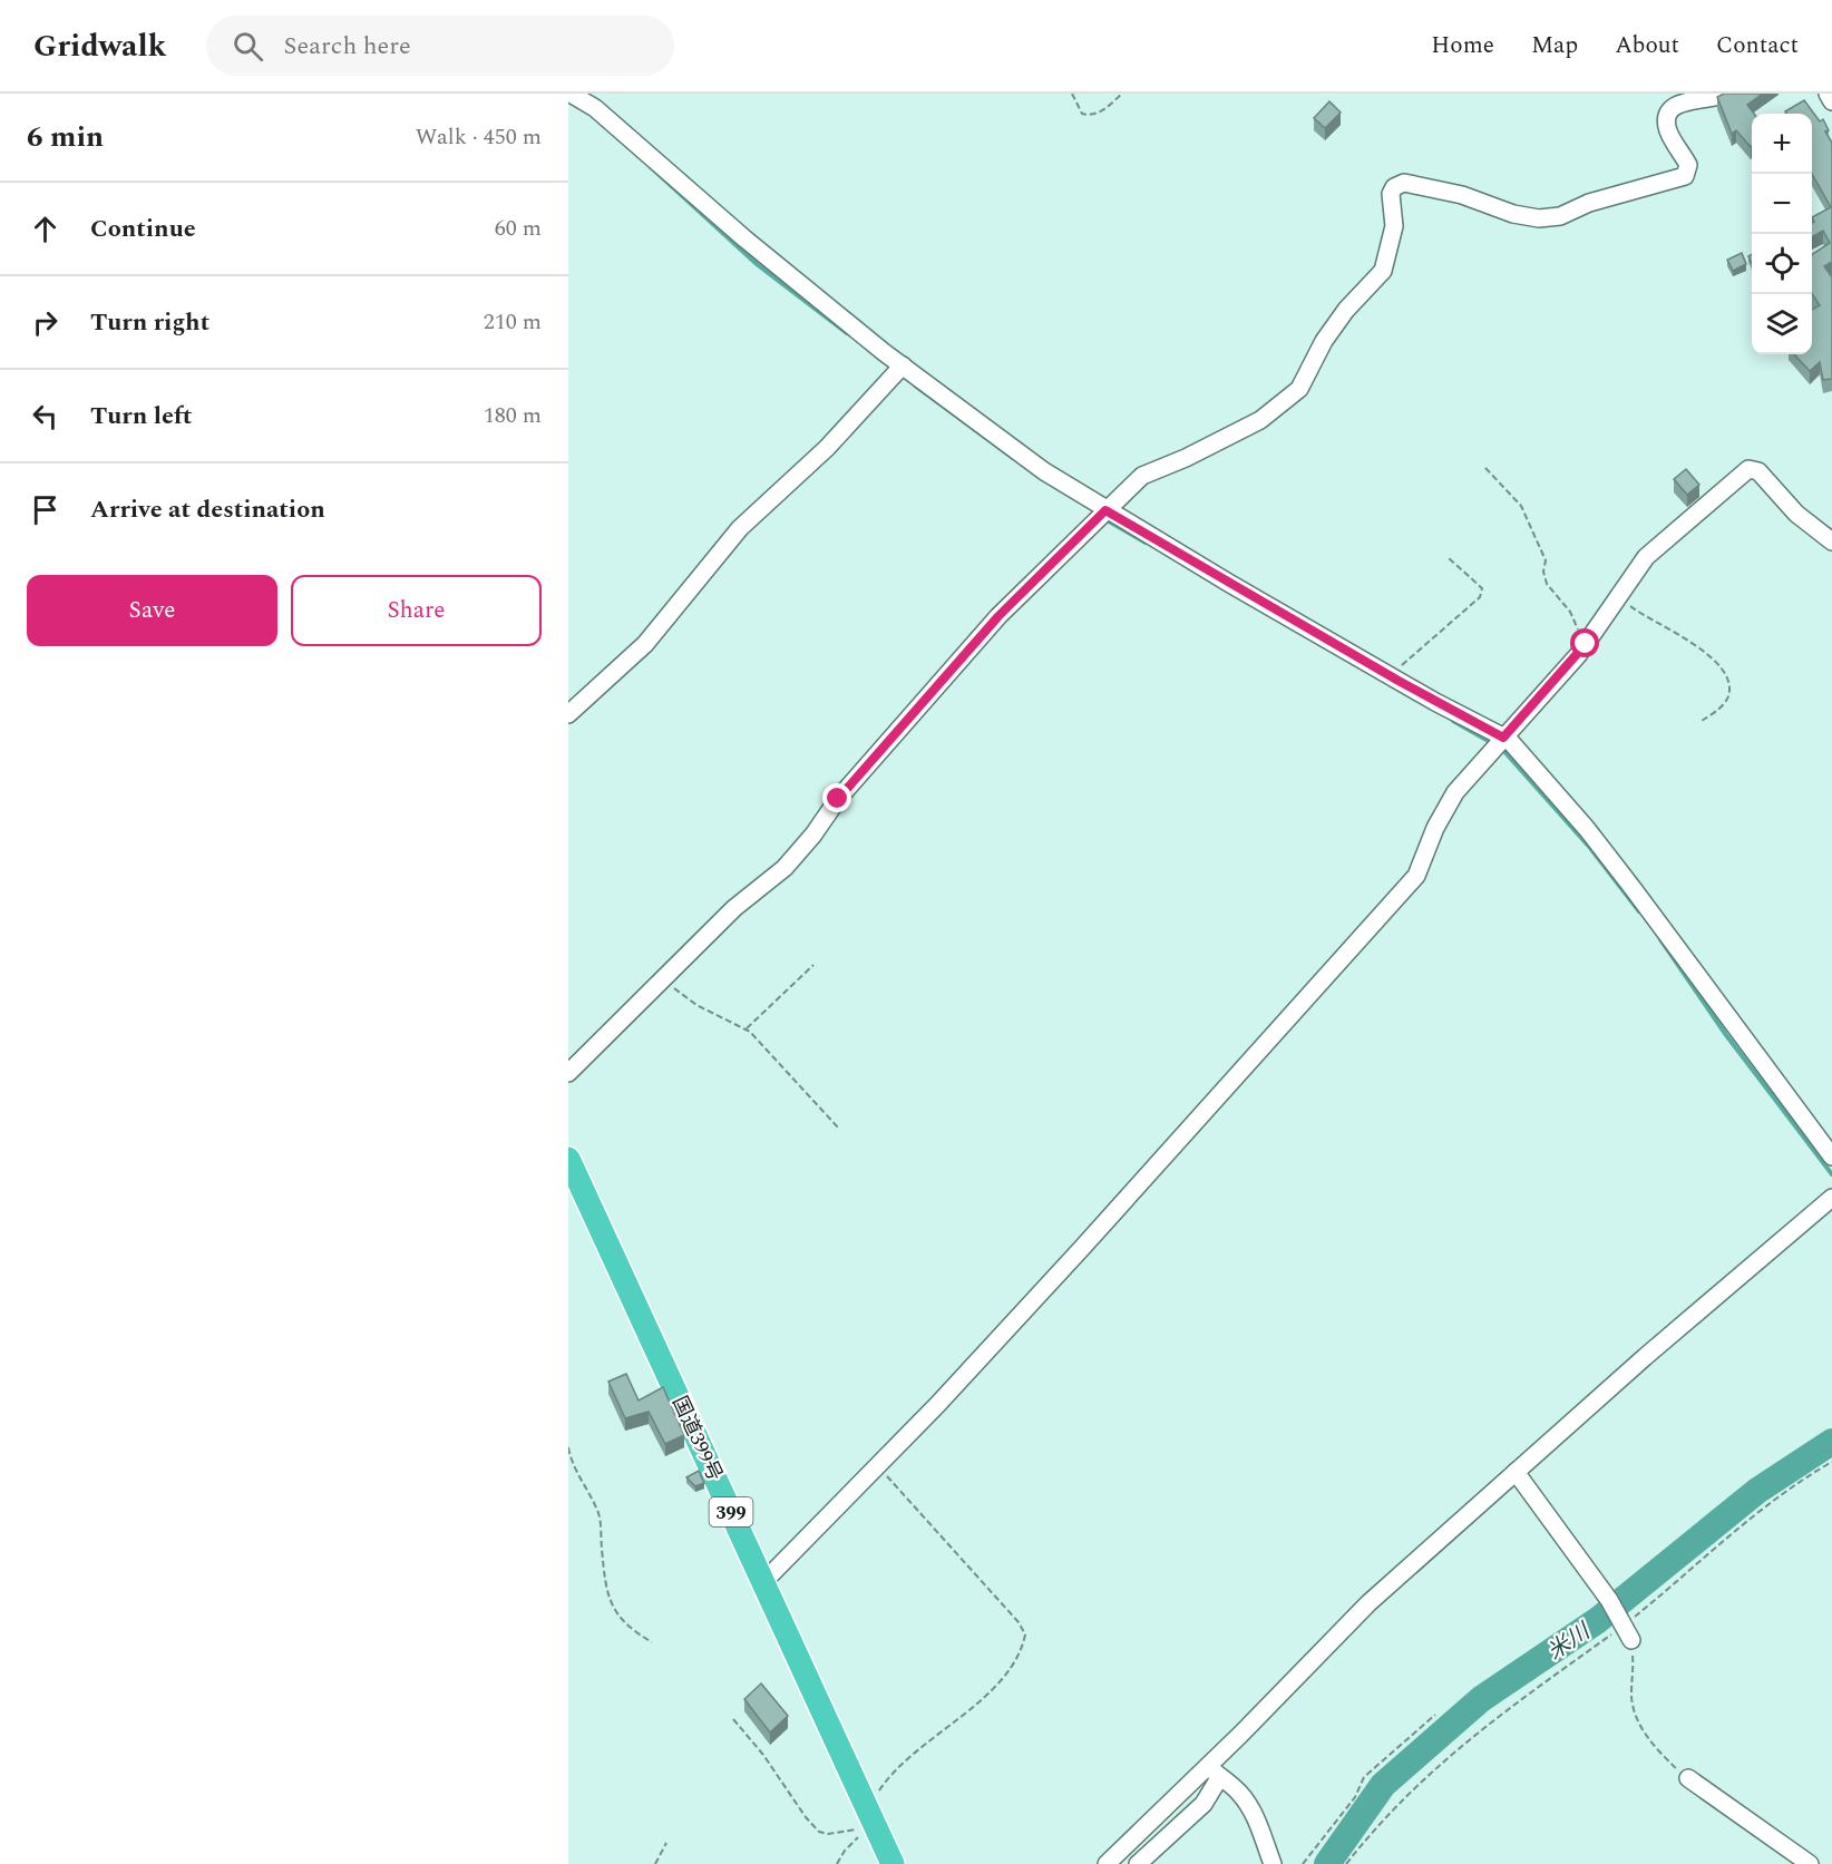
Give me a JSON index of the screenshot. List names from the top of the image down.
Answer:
{
  "streets": {
    "highway": ["国道399号", "399"]
  },
  "water": ["米川"],
  "page": {
    "header": "Gridwalk",
    "search": "Search here",
    "nav": [
      "Home",
      "Map",
      "About",
      "Contact"
    ],
    "heading": ["6 min", "Walk · 450 m"],
    "map_buttons": ["+", "−"],
    "list": [
      ["Continue", "60 m"],
      ["Turn right", "210 m"],
      ["Turn left", "180 m"],
      "Arrive at destination"
    ],
    "buttons": ["Save", "Share"]
  }
}
